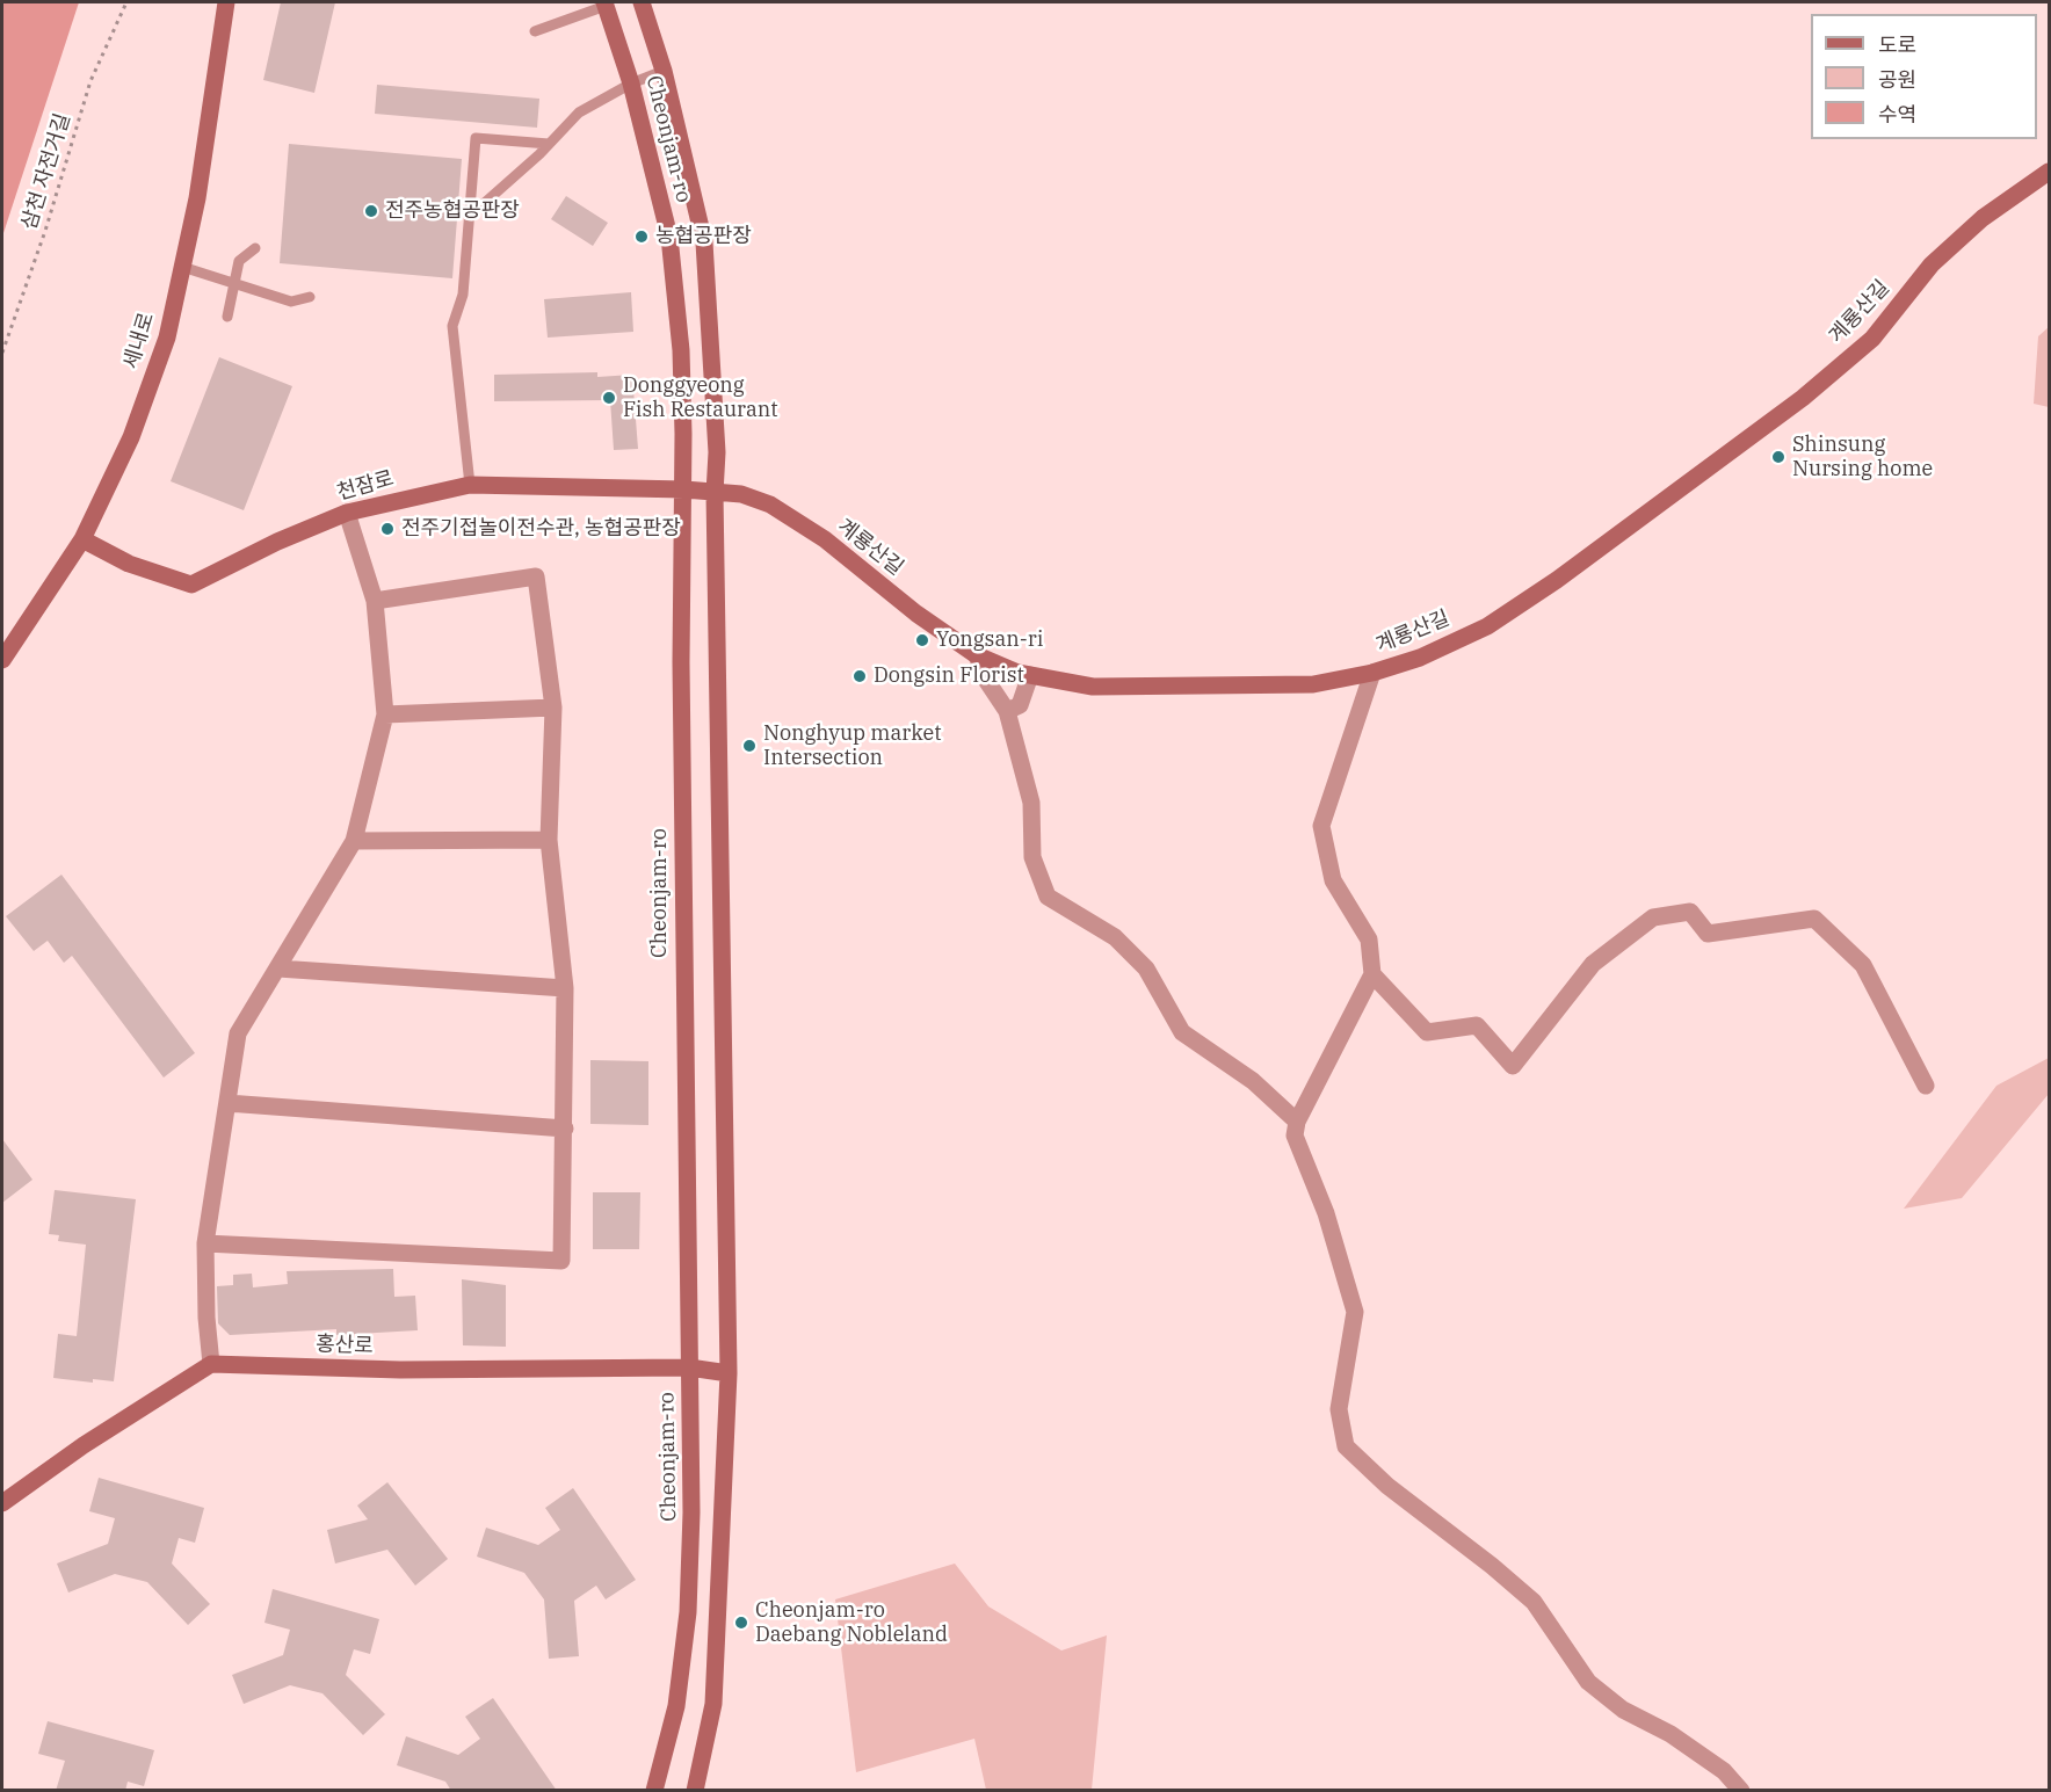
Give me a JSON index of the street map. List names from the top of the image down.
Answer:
{
  "streets": {
    "street": [
      "Cheonjam-ro",
      "계룡산길",
      "세내로",
      "천잠로",
      "홍산로"
    ],
    "path": ["삼천 자전거길"]
  },
  "crossings": [
    ["Cheonjam-ro", "계룡산길"],
    ["Cheonjam-ro", "천잠로"],
    ["Cheonjam-ro", "홍산로"],
    ["계룡산길", "천잠로"],
    ["세내로", "천잠로"]
  ],
  "places": [
    "전주농협공판장",
    "농협공판장",
    "Donggyeong Fish Restaurant",
    "Shinsung Nursing home",
    "전주기접놀이전수관, 농협공판장",
    "Yongsan-ri",
    "Dongsin Florist",
    "Nonghyup market Intersection",
    "Cheonjam-ro Daebang Nobleland"
  ],
  "legend": ["도로", "공원", "수역"]
}
